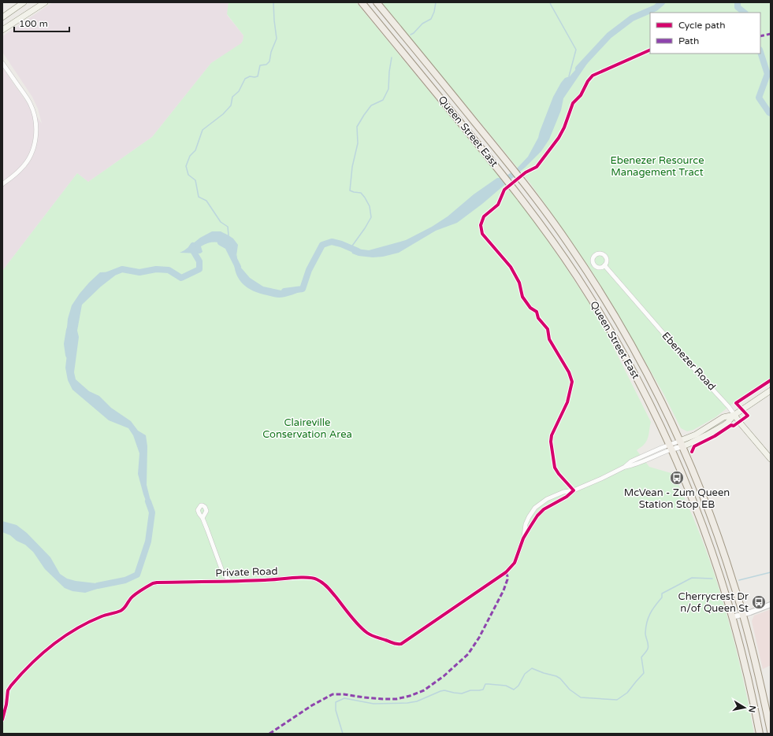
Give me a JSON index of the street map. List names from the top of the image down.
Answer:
{
  "streets": {
    "main road": ["Queen Street East", "Ebenezer Road"],
    "street": ["Private Road"]
  },
  "parks": ["Ebenezer Resource Management Tract", "Claireville Conservation Area"],
  "places": {
    "bus stop": ["McVean - Zum Queen Station Stop EB", "Cherrycrest Dr n/of Queen St"]
  },
  "legend": ["Cycle path", "Path"],
  "scale_bar": "100 m",
  "north": "right"
}
